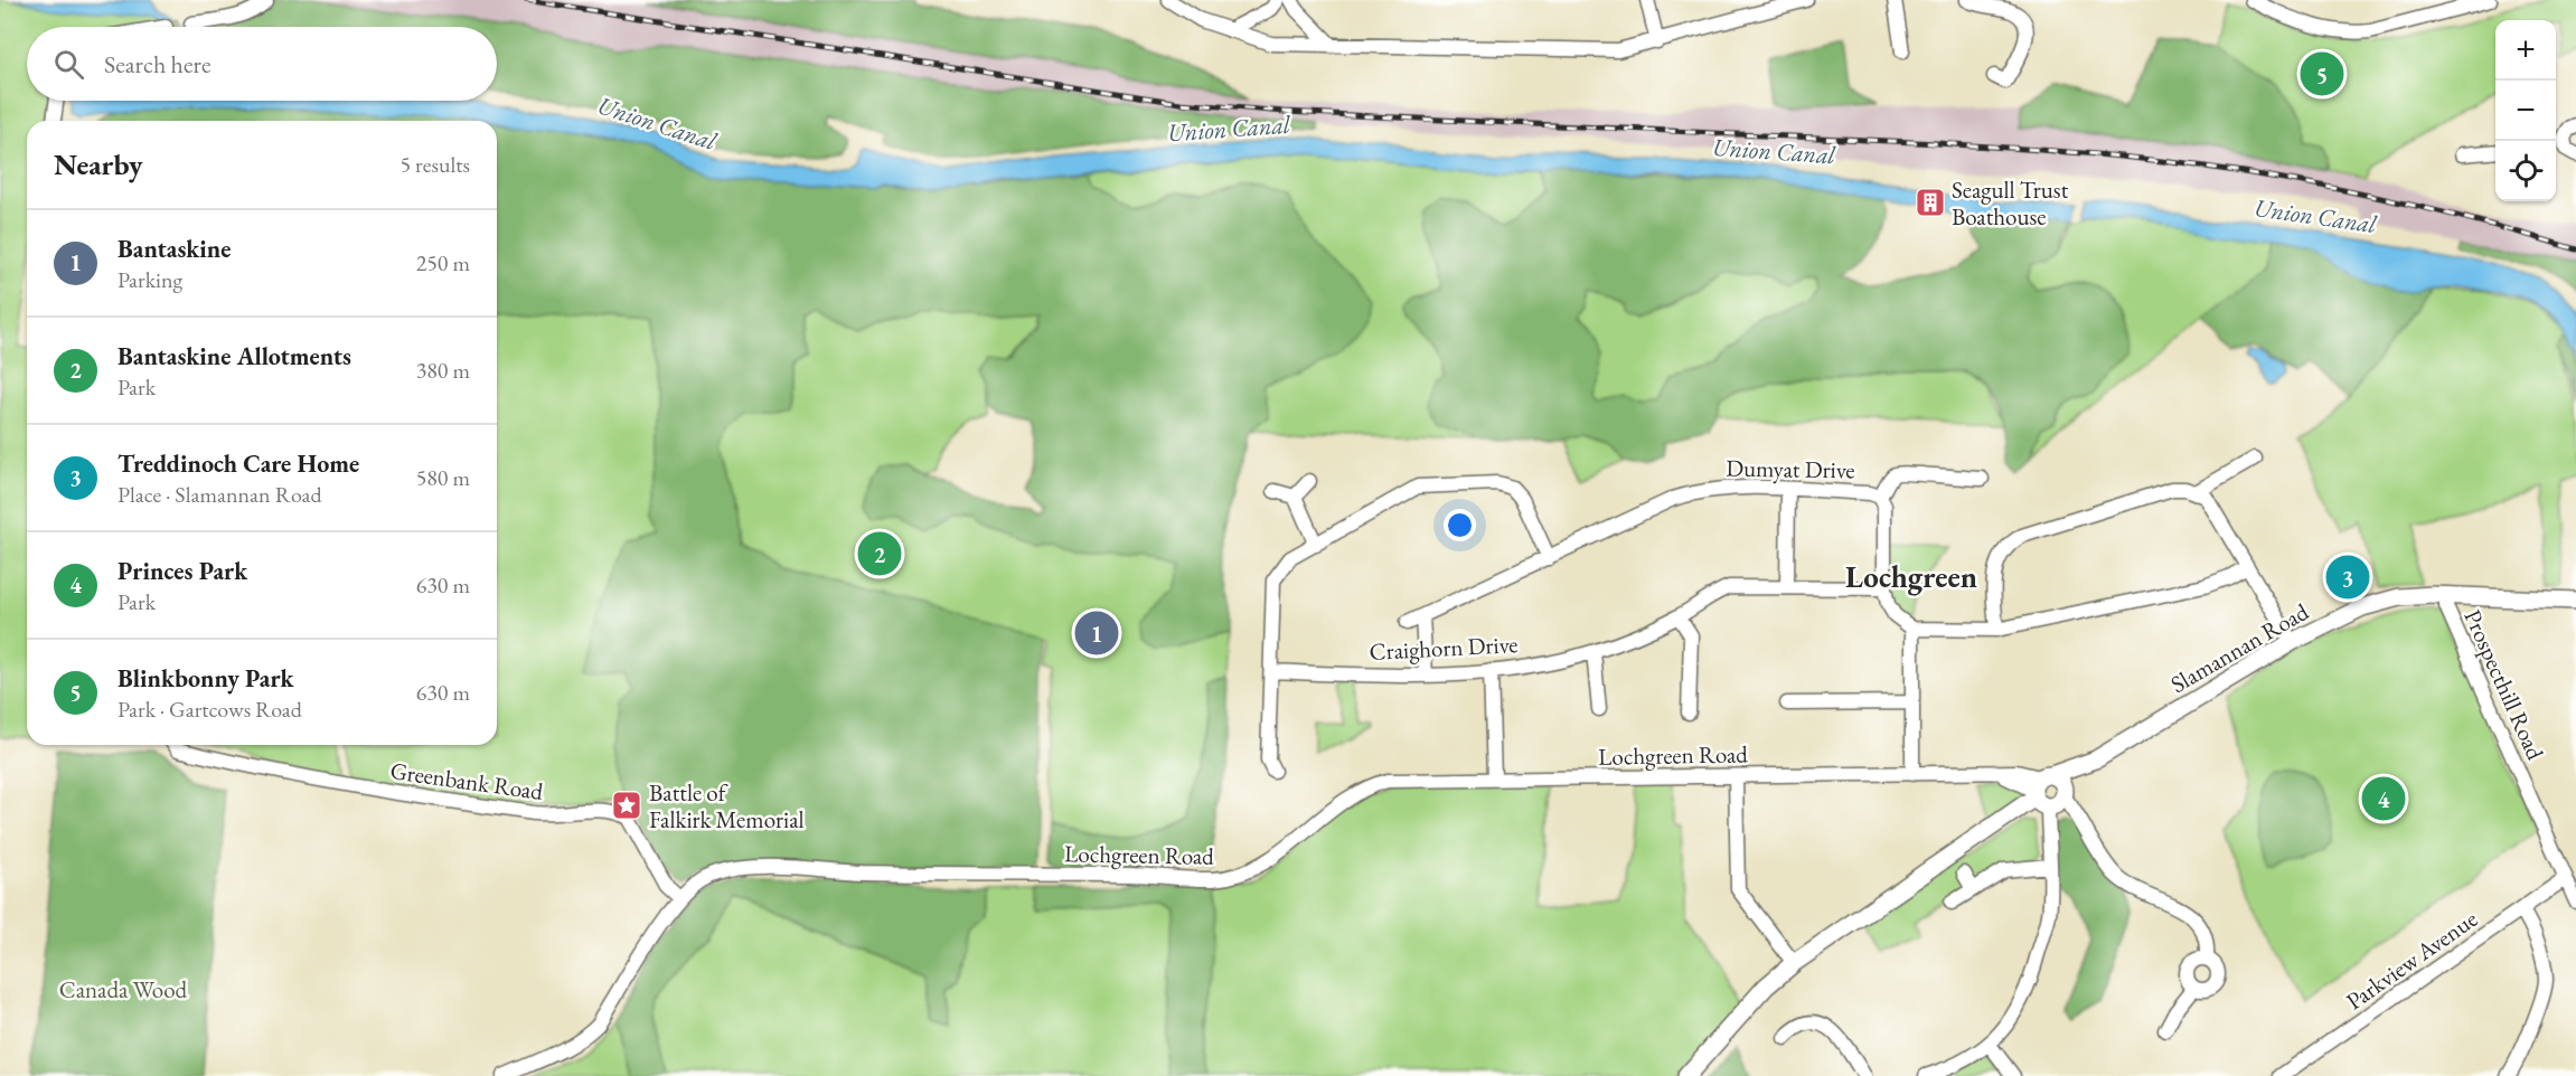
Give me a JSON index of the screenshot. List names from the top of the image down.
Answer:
{
  "streets": {
    "main road": ["Slamannan Road"],
    "street": [
      "Dumyat Drive",
      "Craighorn Drive",
      "Prospecthill Road",
      "Lochgreen Road",
      "Greenbank Road",
      "Parkview Avenue"
    ]
  },
  "crossings": [
    ["Dumyat Drive", "Craighorn Drive"],
    ["Slamannan Road", "Prospecthill Road"],
    ["Slamannan Road", "Lochgreen Road"],
    ["Prospecthill Road", "Parkview Avenue"],
    ["Lochgreen Road", "Greenbank Road"]
  ],
  "districts": ["Lochgreen"],
  "water": ["Union Canal"],
  "parks": ["Canada Wood"],
  "places": {
    "building": ["Seagull Trust Boathouse"],
    "place": ["Battle of Falkirk Memorial"]
  },
  "page": {
    "map_buttons": ["+", "−"],
    "search": "Search here",
    "pins": [
      "5",
      "2",
      "3",
      "1",
      "4"
    ],
    "heading": ["Nearby", "5 results"],
    "list": [
      {
        "mark": "1",
        "name": "Bantaskine",
        "note": "Parking",
        "value": "250 m"
      },
      {
        "mark": "2",
        "name": "Bantaskine Allotments",
        "note": "Park",
        "value": "380 m"
      },
      {
        "mark": "3",
        "name": "Treddinoch Care Home",
        "note": "Place · Slamannan Road",
        "value": "580 m"
      },
      {
        "mark": "4",
        "name": "Princes Park",
        "note": "Park",
        "value": "630 m"
      },
      {
        "mark": "5",
        "name": "Blinkbonny Park",
        "note": "Park · Gartcows Road",
        "value": "630 m"
      }
    ]
  }
}
